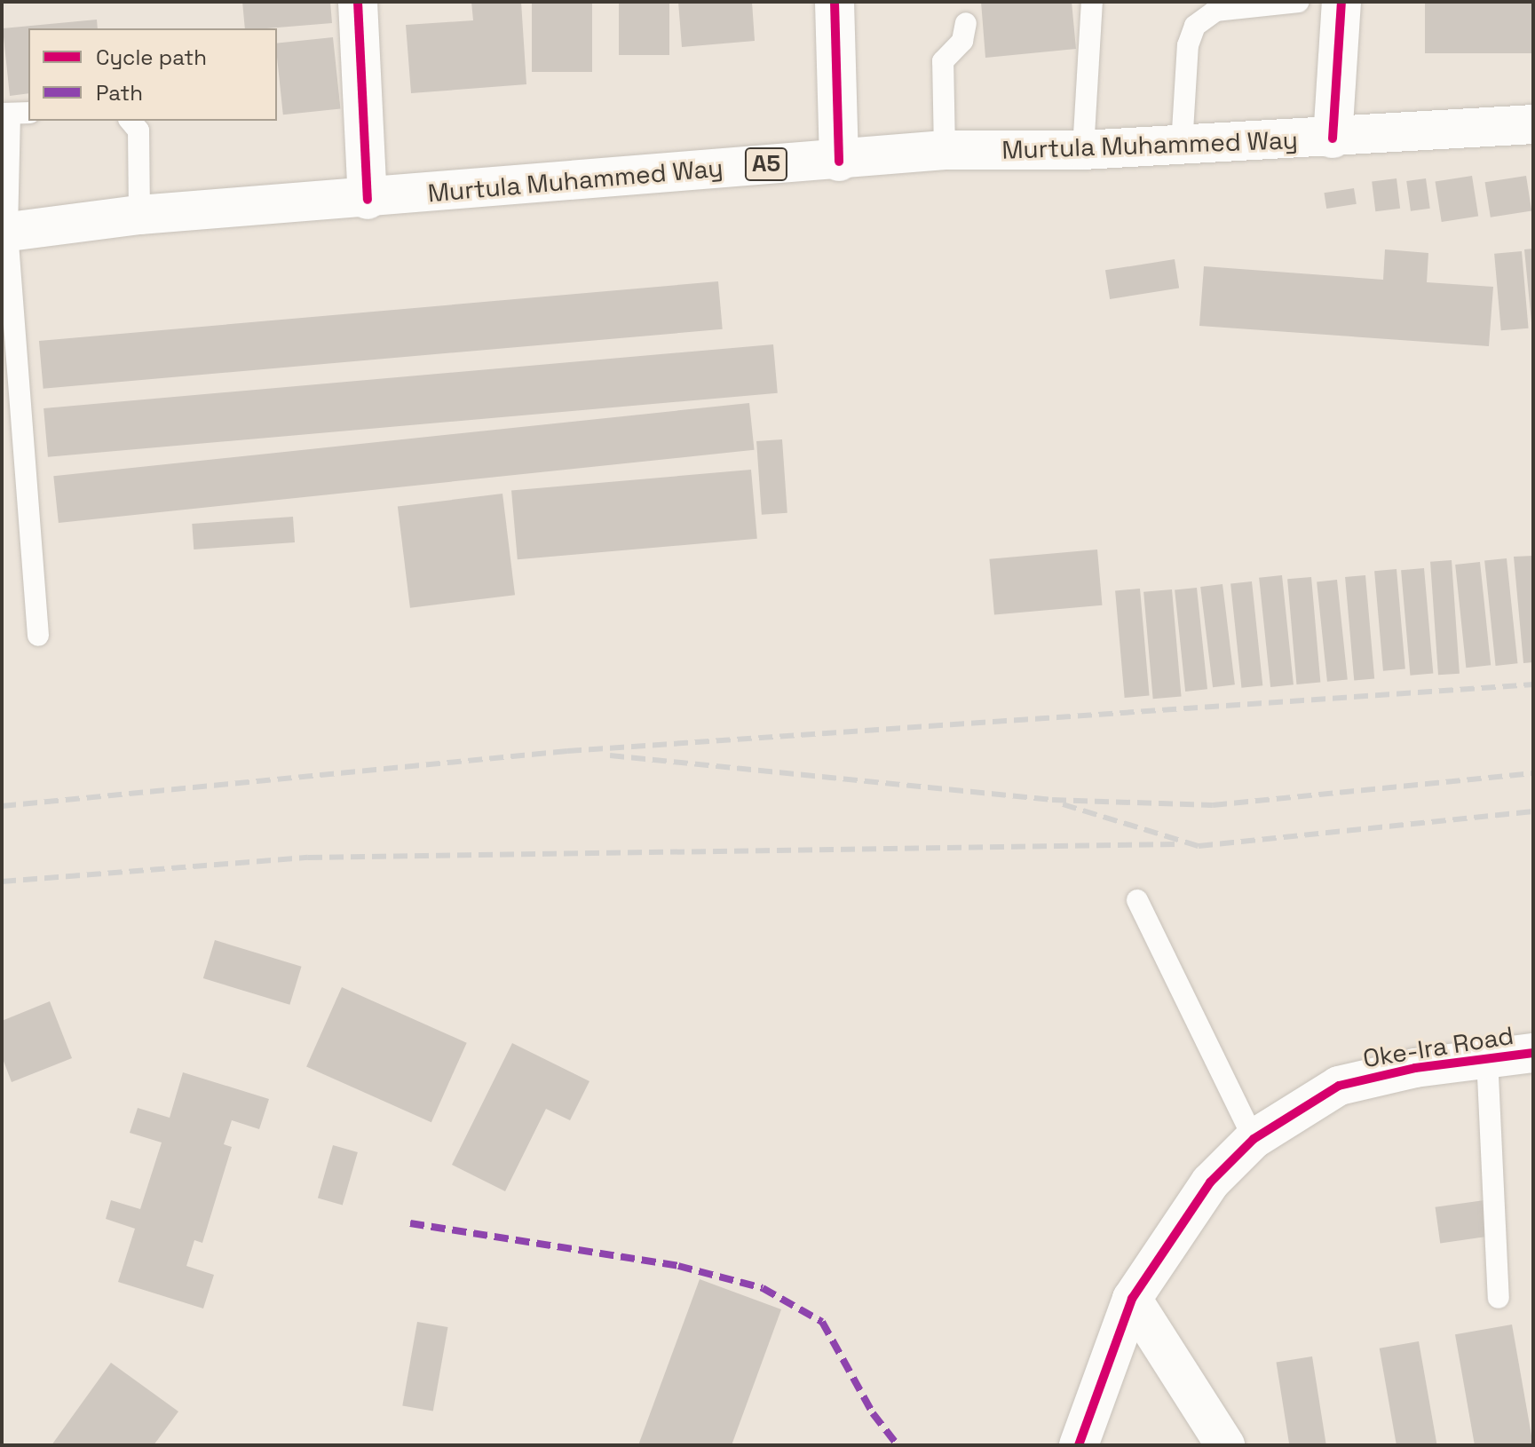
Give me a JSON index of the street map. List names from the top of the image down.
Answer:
{
  "streets": {
    "main road": ["Murtula Muhammed Way", "A5", "Oke-Ira Road"]
  },
  "legend": ["Cycle path", "Path"]
}
